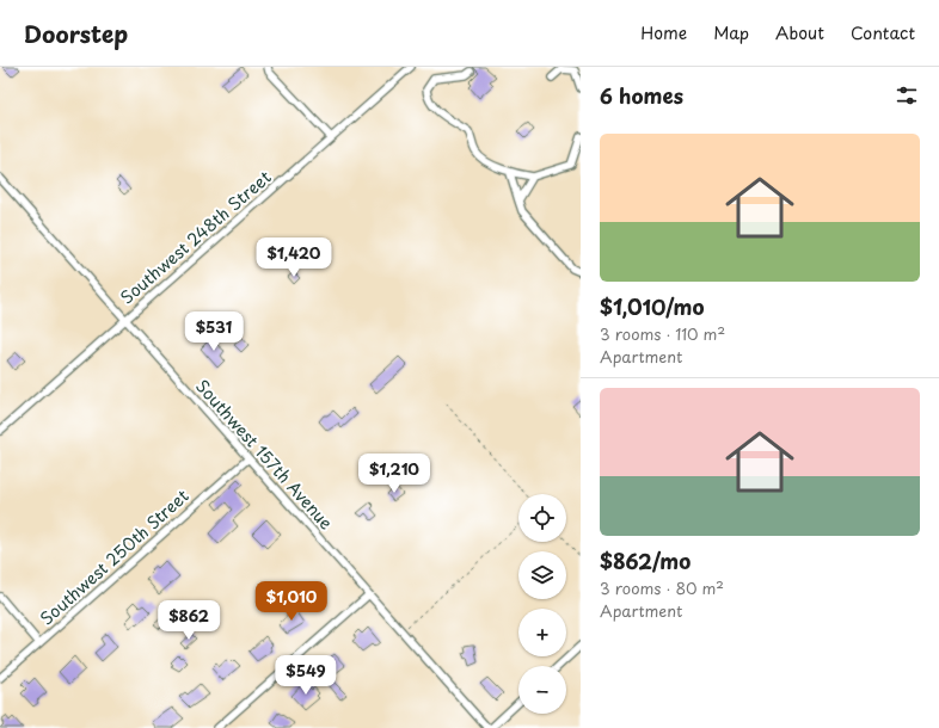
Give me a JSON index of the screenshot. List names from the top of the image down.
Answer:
{
  "streets": {
    "street": ["Southwest 248th Street", "Southwest 157th Avenue", "Southwest 250th Street"]
  },
  "crossings": [
    ["Southwest 248th Street", "Southwest 157th Avenue"],
    ["Southwest 157th Avenue", "Southwest 250th Street"]
  ],
  "page": {
    "header": "Doorstep",
    "nav": [
      "Home",
      "Map",
      "About",
      "Contact"
    ],
    "heading": "6 homes",
    "list": [
      {
        "name": "$1,010/mo",
        "note": "3 rooms · 110 m² · Apartment"
      },
      {
        "name": "$862/mo",
        "note": "3 rooms · 80 m² · Apartment"
      }
    ],
    "price": [
      "$1,420",
      "$531",
      "$1,210",
      "$1,010",
      "$862",
      "$549"
    ],
    "map_buttons": ["+", "−"]
  }
}
